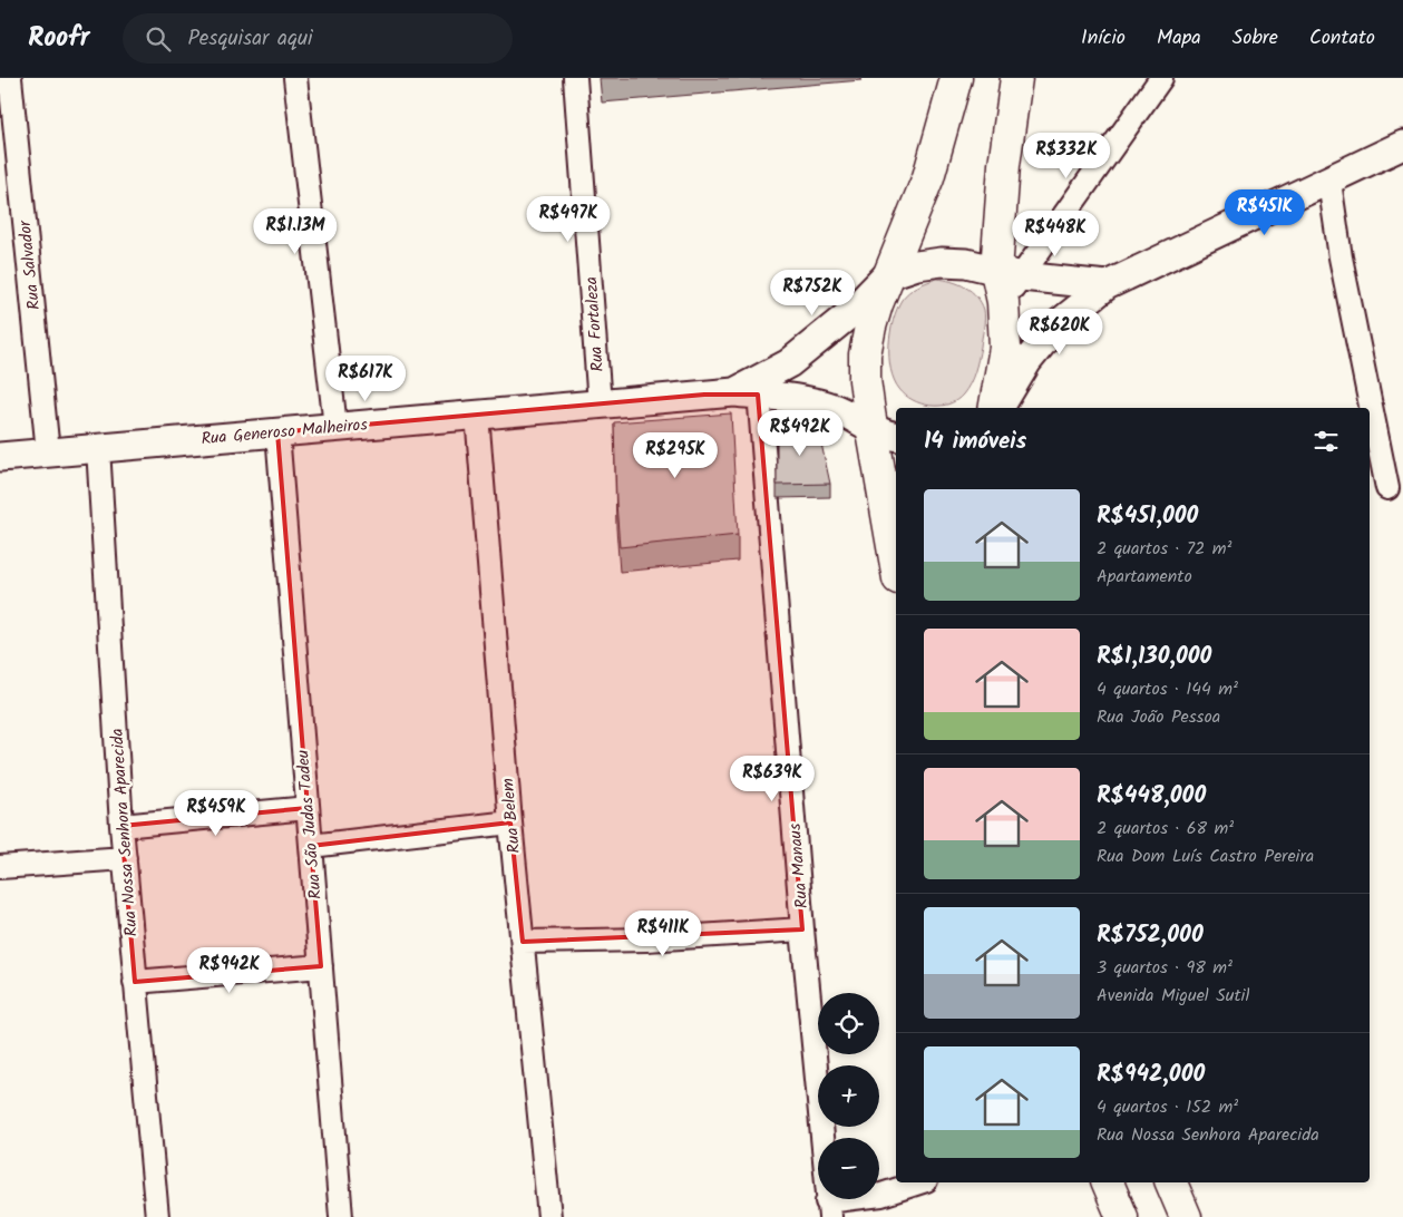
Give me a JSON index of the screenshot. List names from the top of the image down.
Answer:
{
  "streets": {
    "street": [
      "Rua Salvador",
      "Rua Fortaleza",
      "Rua Generoso Malheiros",
      "Rua Belem",
      "Rua São Judas Tadeu",
      "Rua Nossa Senhora Aparecida",
      "Rua Manaus"
    ]
  },
  "crossings": [
    ["Rua Salvador", "Rua Generoso Malheiros"],
    ["Rua Fortaleza", "Rua Generoso Malheiros"],
    ["Rua Generoso Malheiros", "Rua Belem"],
    ["Rua Generoso Malheiros", "Rua São Judas Tadeu"],
    ["Rua Generoso Malheiros", "Rua Nossa Senhora Aparecida"],
    ["Rua Generoso Malheiros", "Rua Manaus"]
  ],
  "page": {
    "header": "Roofr",
    "search": "Pesquisar aqui",
    "nav": [
      "Início",
      "Mapa",
      "Sobre",
      "Contato"
    ],
    "price": [
      "R$332K",
      "R$451K",
      "R$497K",
      "R$1.13M",
      "R$448K",
      "R$752K",
      "R$620K",
      "R$617K",
      "R$492K",
      "R$295K",
      "R$639K",
      "R$459K",
      "R$411K",
      "R$942K"
    ],
    "heading": "14 imóveis",
    "list": [
      {
        "name": "R$451,000",
        "note": "2 quartos · 72 m² · Apartamento"
      },
      {
        "name": "R$1,130,000",
        "note": "4 quartos · 144 m² · Rua João Pessoa"
      },
      {
        "name": "R$448,000",
        "note": "2 quartos · 68 m² · Rua Dom Luís Castro Pereira"
      },
      {
        "name": "R$752,000",
        "note": "3 quartos · 98 m² · Avenida Miguel Sutil"
      },
      {
        "name": "R$942,000",
        "note": "4 quartos · 152 m² · Rua Nossa Senhora Aparecida"
      }
    ],
    "map_buttons": ["+", "−"]
  }
}
